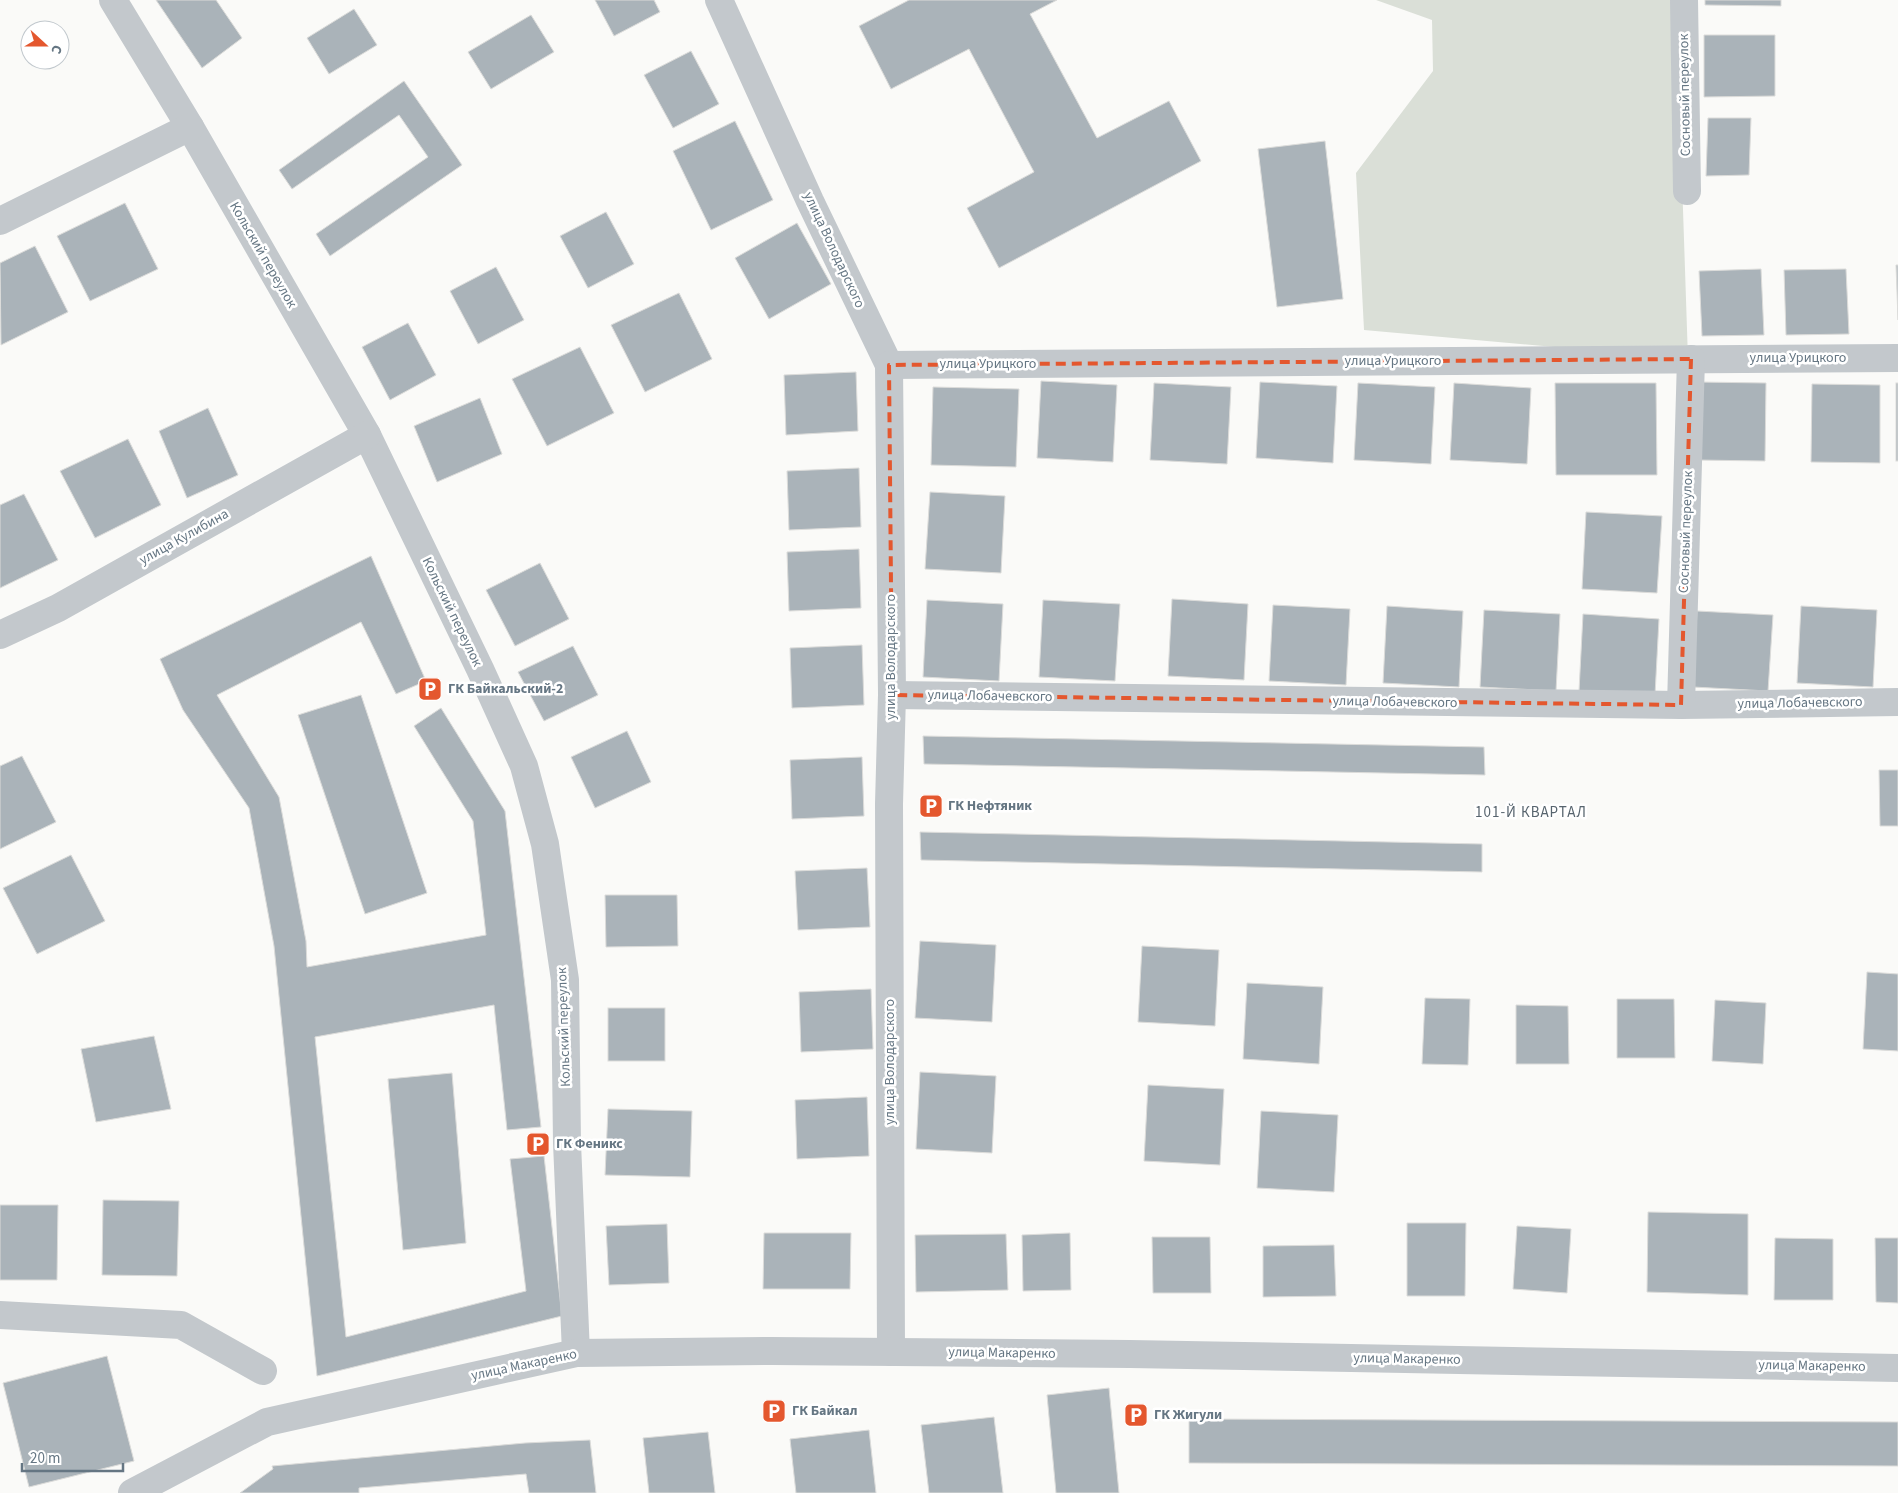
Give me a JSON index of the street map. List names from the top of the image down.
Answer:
{
  "streets": {
    "street": [
      "Сосновый переулок",
      "улица Володарского",
      "Кольский переулок",
      "улица Урицкого",
      "улица Кулибина",
      "улица Лобачевского",
      "улица Макаренко"
    ]
  },
  "crossings": [
    ["Сосновый переулок", "улица Урицкого"],
    ["Сосновый переулок", "улица Лобачевского"],
    ["улица Володарского", "улица Урицкого"],
    ["улица Володарского", "улица Лобачевского"],
    ["улица Володарского", "улица Макаренко"],
    ["Кольский переулок", "улица Кулибина"],
    ["Кольский переулок", "улица Макаренко"]
  ],
  "districts": ["101-Й КВАРТАЛ"],
  "places": {
    "parking": [
      "ГК Байкальский-2",
      "ГК Нефтяник",
      "ГК Феникс",
      "ГК Байкал",
      "ГК Жигули"
    ]
  },
  "scale_bar": "20 m",
  "north": "right"
}
